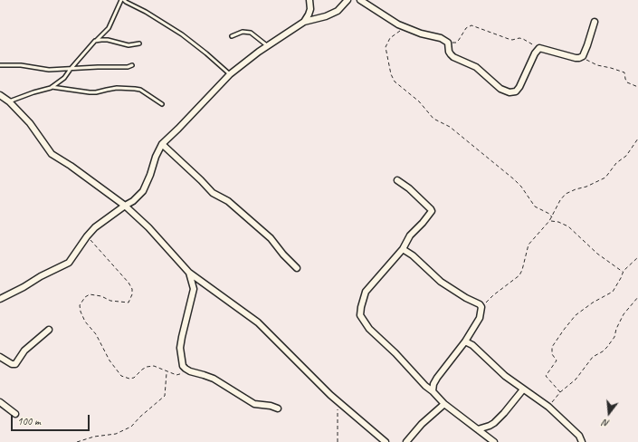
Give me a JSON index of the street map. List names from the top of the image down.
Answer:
{
  "scale_bar": "100 m",
  "north": "bottom"
}
